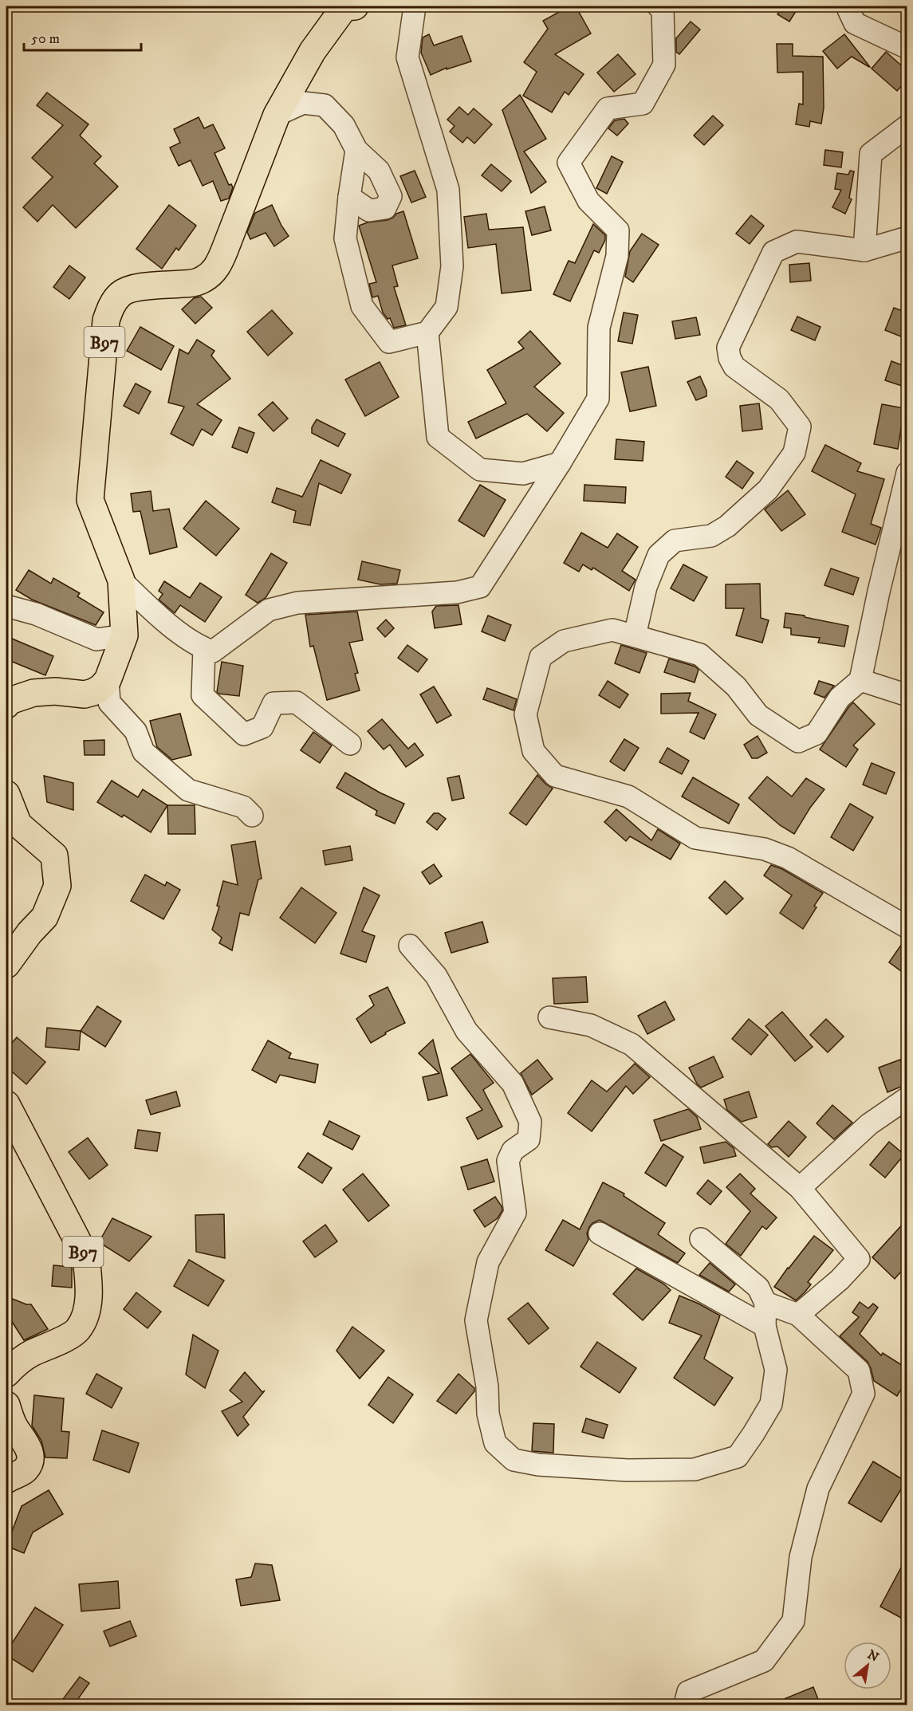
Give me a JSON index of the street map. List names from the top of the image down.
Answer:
{
  "streets": {
    "main road": ["B97"]
  },
  "scale_bar": "50 m",
  "north": "top right"
}
